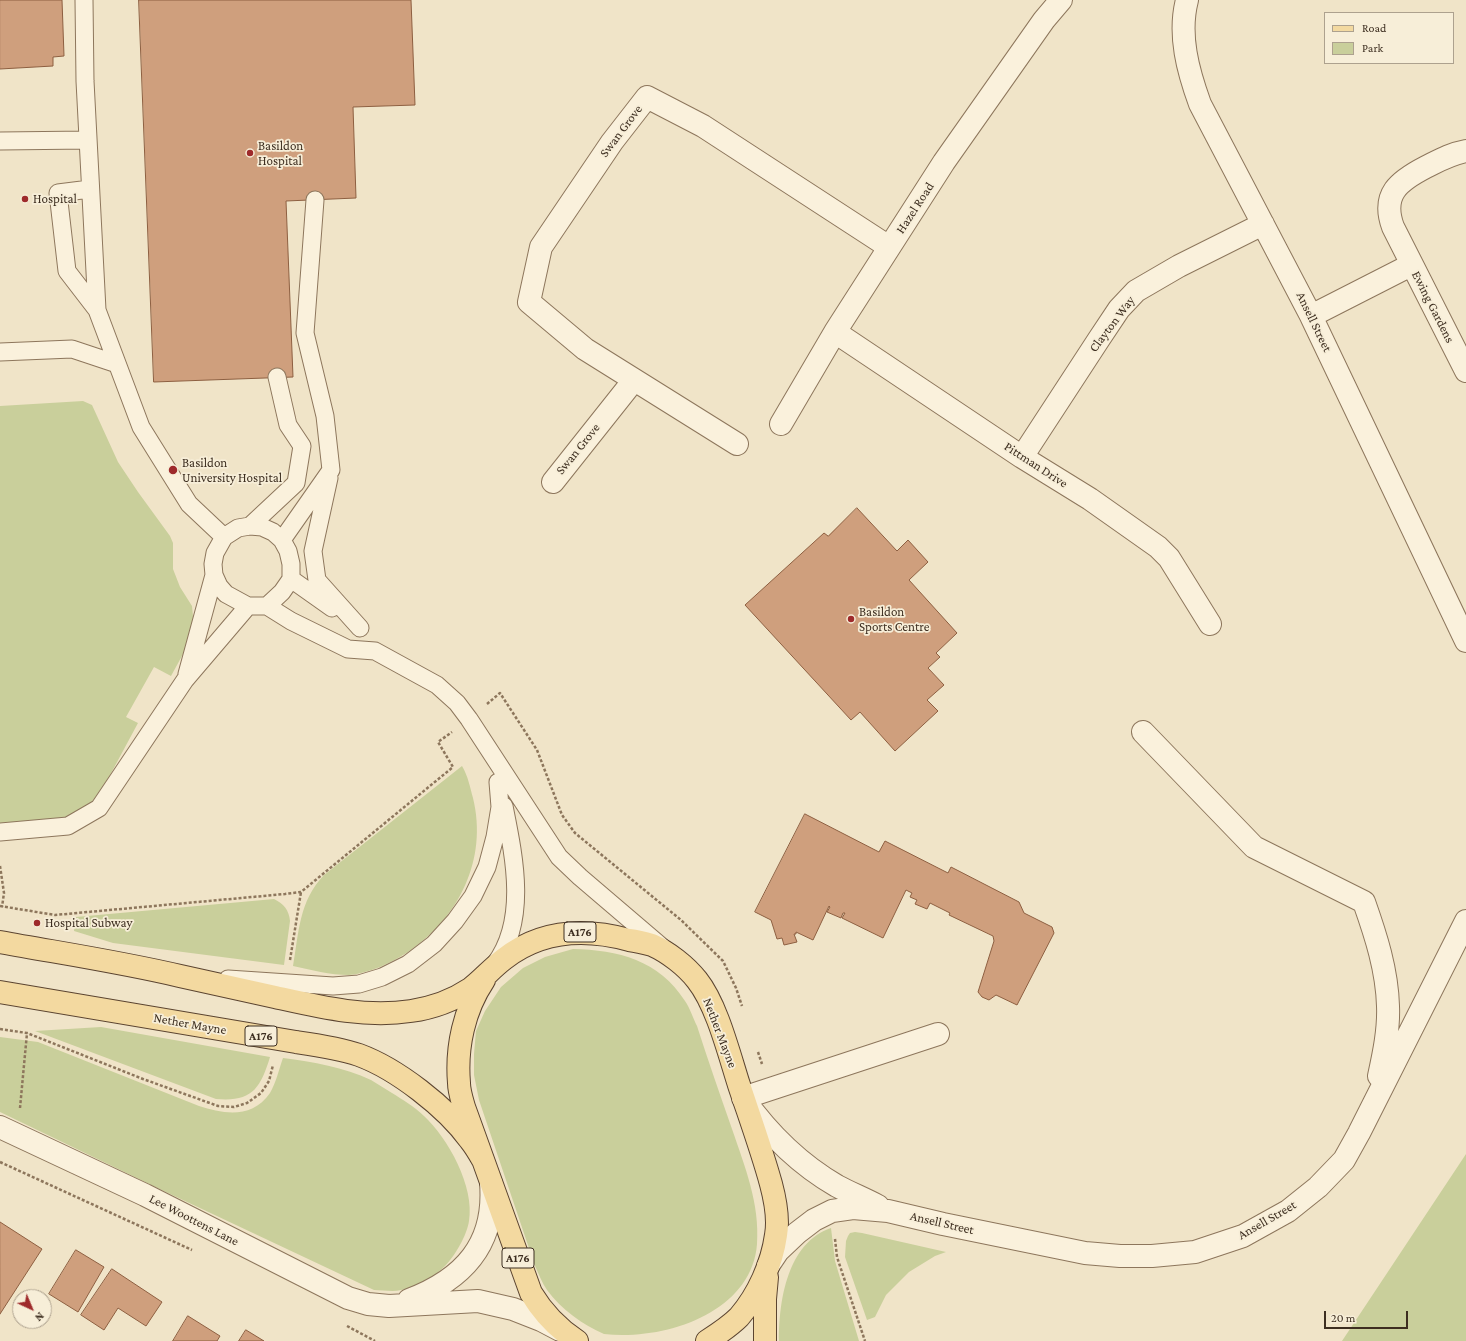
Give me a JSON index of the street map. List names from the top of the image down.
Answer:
{
  "streets": {
    "main road": ["A176", "Nether Mayne"],
    "street": [
      "Swan Grove",
      "Hazel Road",
      "Ewing Gardens",
      "Ansell Street",
      "Clayton Way",
      "Pittman Drive",
      "Lee Woottens Lane"
    ]
  },
  "crossings": [
    ["Swan Grove", "Hazel Road"],
    ["Hazel Road", "Pittman Drive"],
    ["Ewing Gardens", "Ansell Street"],
    ["Ansell Street", "Clayton Way"],
    ["Clayton Way", "Pittman Drive"],
    ["Nether Mayne", "Lee Woottens Lane"]
  ],
  "places": [
    "Basildon Hospital",
    "Hospital",
    "Basildon University Hospital",
    "Basildon Sports Centre",
    "Hospital Subway"
  ],
  "legend": ["Road", "Park"],
  "scale_bar": "20 m",
  "north": "bottom right"
}
